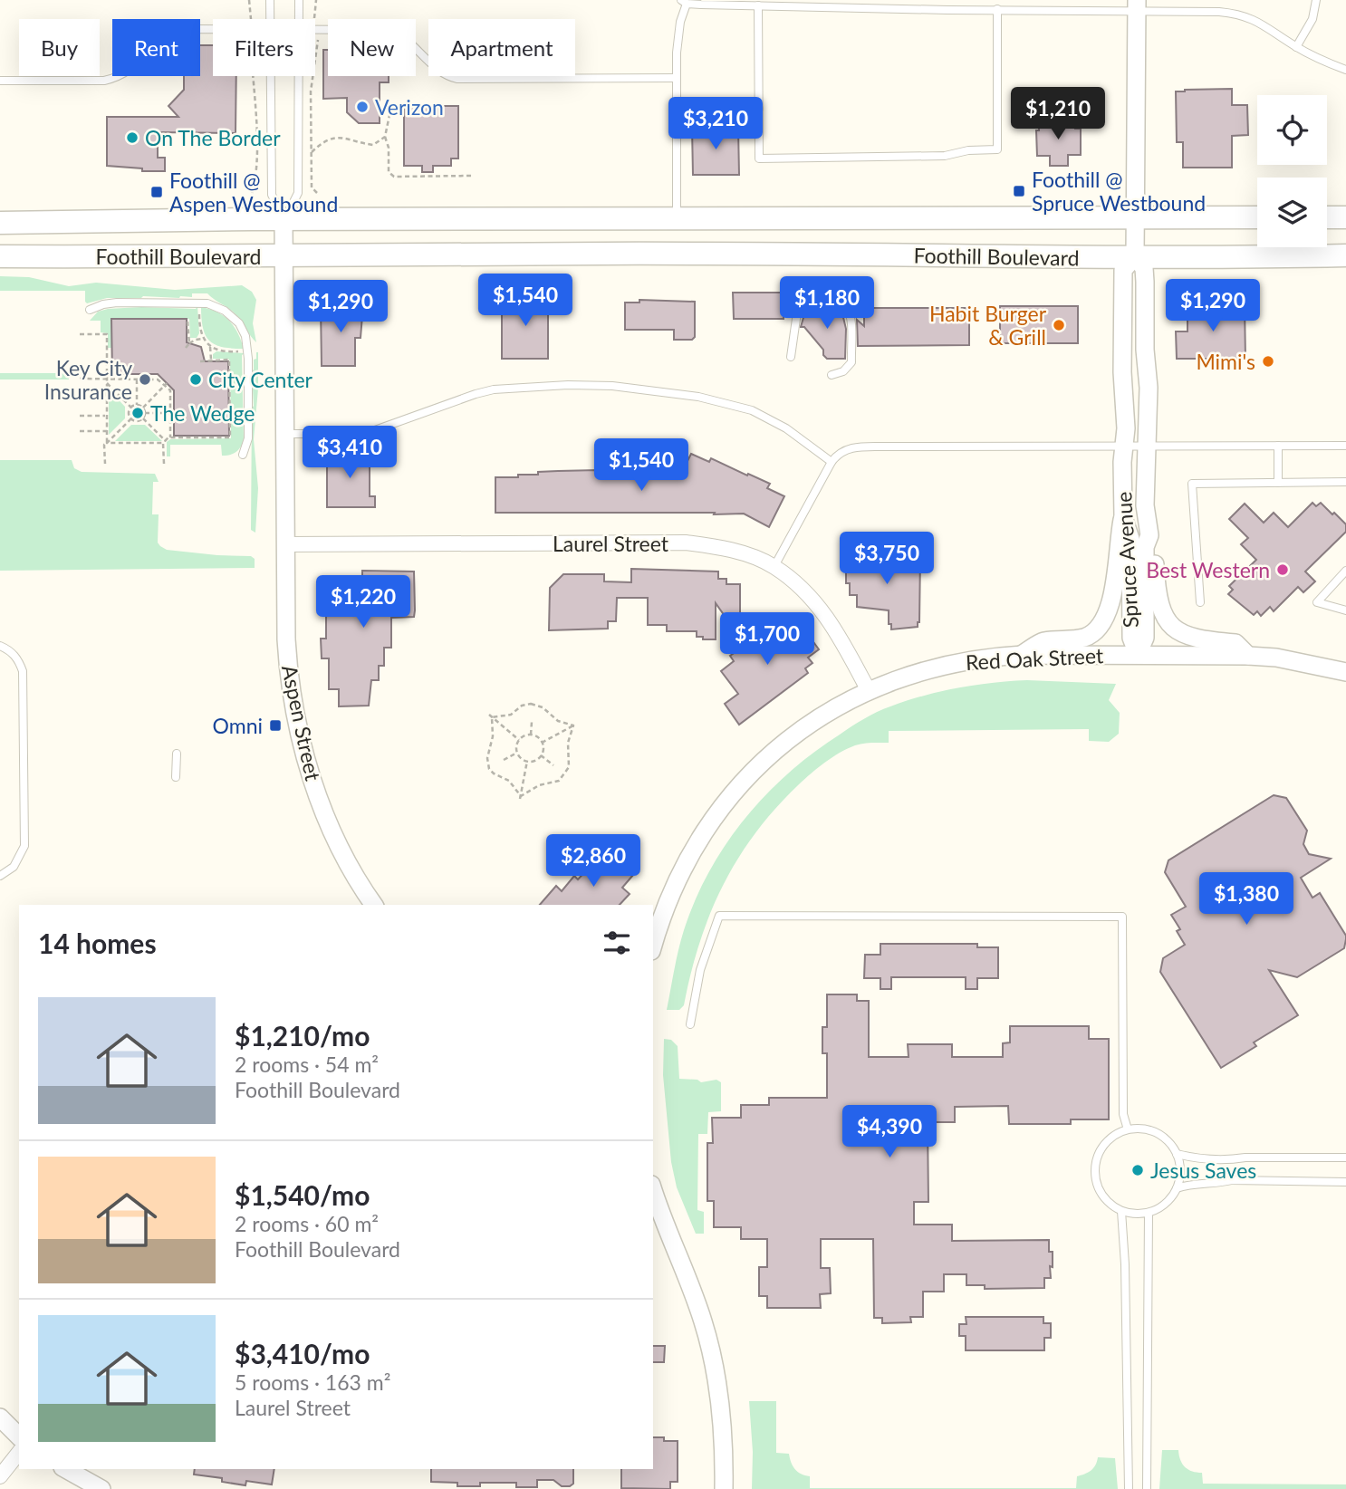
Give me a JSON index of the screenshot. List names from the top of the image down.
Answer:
{
  "streets": {
    "main road": ["Foothill Boulevard"],
    "street": [
      "Laurel Street",
      "Spruce Avenue",
      "Red Oak Street",
      "Aspen Street"
    ]
  },
  "crossings": [
    ["Foothill Boulevard", "Spruce Avenue"],
    ["Foothill Boulevard", "Aspen Street"],
    ["Laurel Street", "Red Oak Street"],
    ["Laurel Street", "Aspen Street"],
    ["Spruce Avenue", "Red Oak Street"]
  ],
  "places": {
    "other": [
      "Verizon",
      "On The Border",
      "Habit Burger & Grill",
      "Mimi's",
      "Key City Insurance",
      "City Center",
      "The Wedge",
      "Best Western",
      "Jesus Saves"
    ],
    "transit": ["Foothill @ Spruce Westbound", "Foothill @ Aspen Westbound", "Omni"]
  },
  "page": {
    "chip": [
      "Buy",
      "Rent",
      "Filters",
      "New",
      "Apartment"
    ],
    "price": [
      "$1,210",
      "$3,210",
      "$1,540",
      "$1,180",
      "$1,290",
      "$1,290",
      "$3,410",
      "$1,540",
      "$3,750",
      "$1,220",
      "$1,700",
      "$2,860",
      "$1,380",
      "$4,390"
    ],
    "heading": "14 homes",
    "list": [
      {
        "name": "$1,210/mo",
        "note": "2 rooms · 54 m² · Foothill Boulevard"
      },
      {
        "name": "$1,540/mo",
        "note": "2 rooms · 60 m² · Foothill Boulevard"
      },
      {
        "name": "$3,410/mo",
        "note": "5 rooms · 163 m² · Laurel Street"
      }
    ]
  }
}
